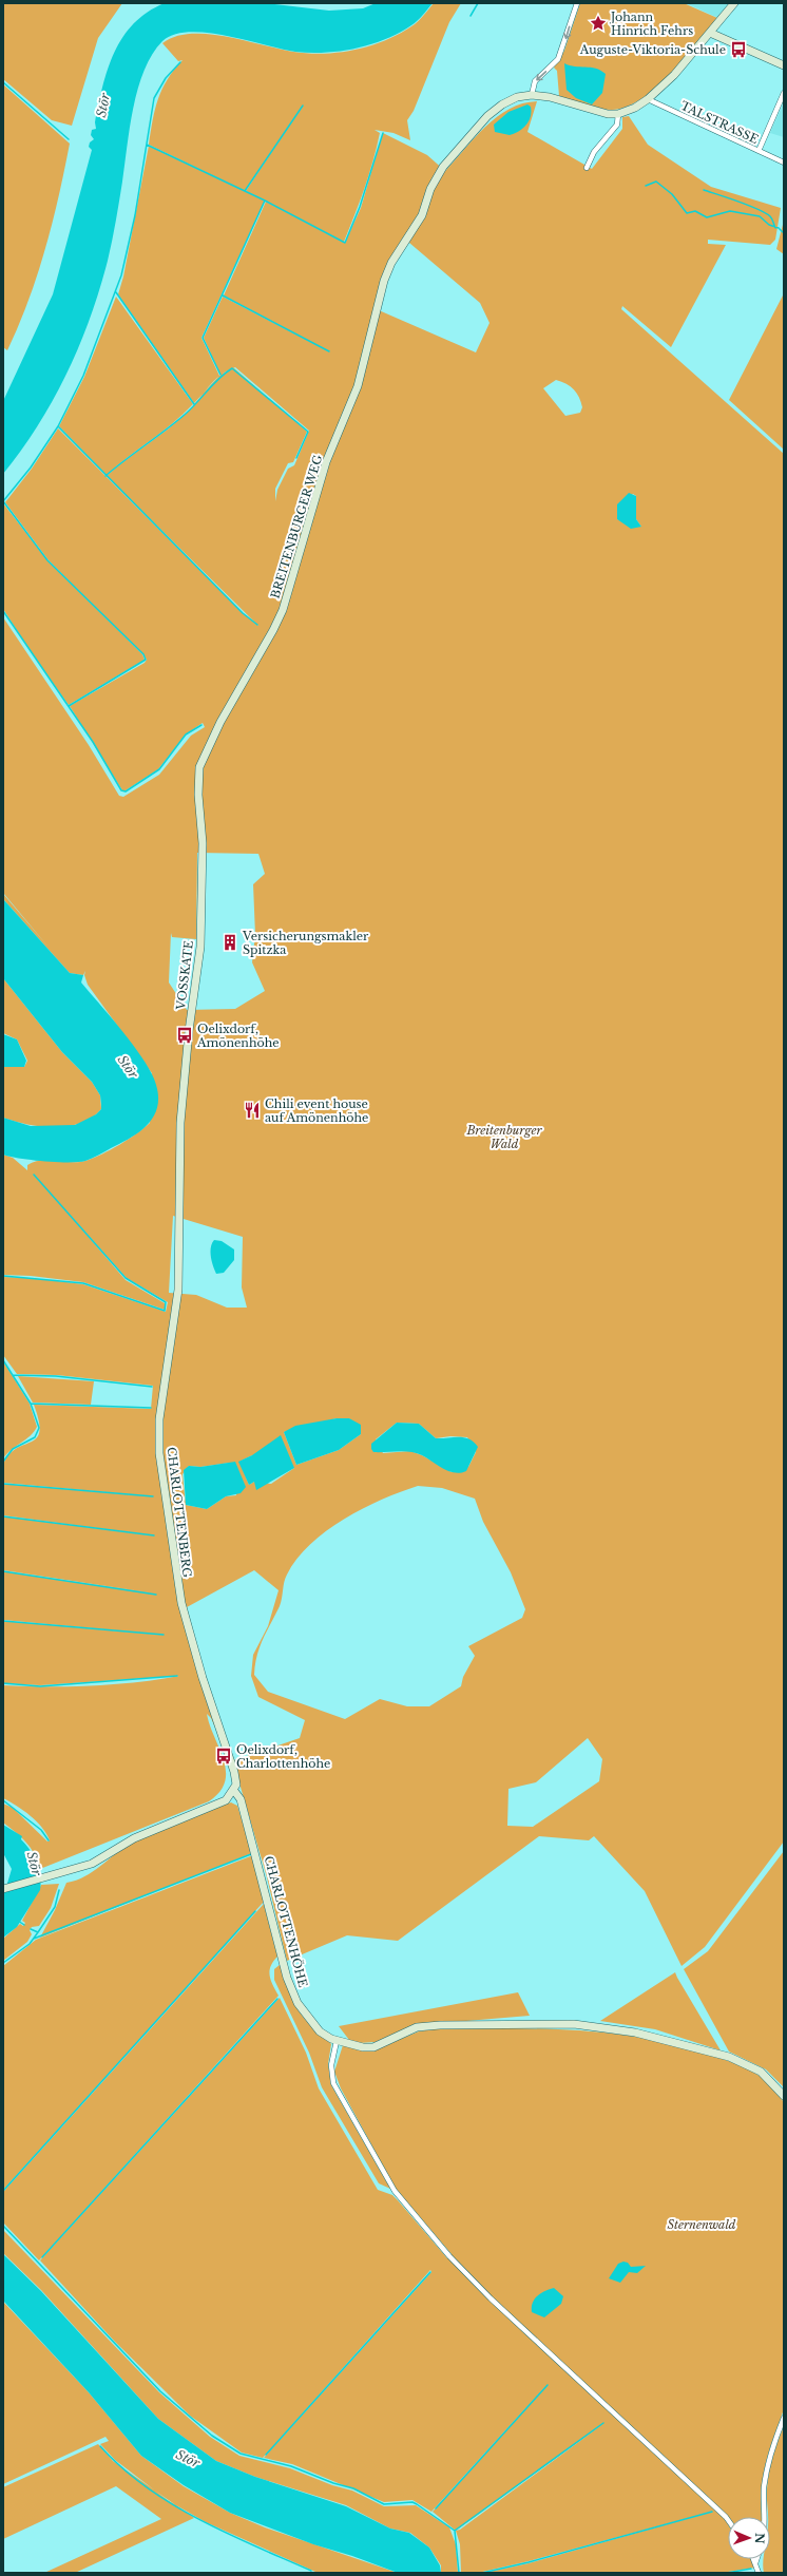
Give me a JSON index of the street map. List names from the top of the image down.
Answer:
{
  "streets": {
    "main road": [
      "BREITENBURGER WEG",
      "VOSSKATE",
      "CHARLOTTENBERG",
      "CHARLOTTENHÖHE"
    ],
    "street": ["TALSTRASSE"]
  },
  "crossings": [
    ["BREITENBURGER WEG", "VOSSKATE"],
    ["VOSSKATE", "CHARLOTTENBERG"],
    ["CHARLOTTENBERG", "CHARLOTTENHÖHE"]
  ],
  "water": ["Stör"],
  "parks": ["Breitenburger Wald", "Sternenwald"],
  "places": {
    "place": ["Johann Hinrich Fehrs"],
    "bus stop": ["Auguste-Viktoria-Schule", "Oelixdorf, Amönenhöhe", "Oelixdorf, Charlottenhöhe"],
    "building": ["Versicherungsmakler Spitzka"],
    "restaurant": ["Chili event house auf Amönenhöhe"]
  },
  "north": "right"
}
